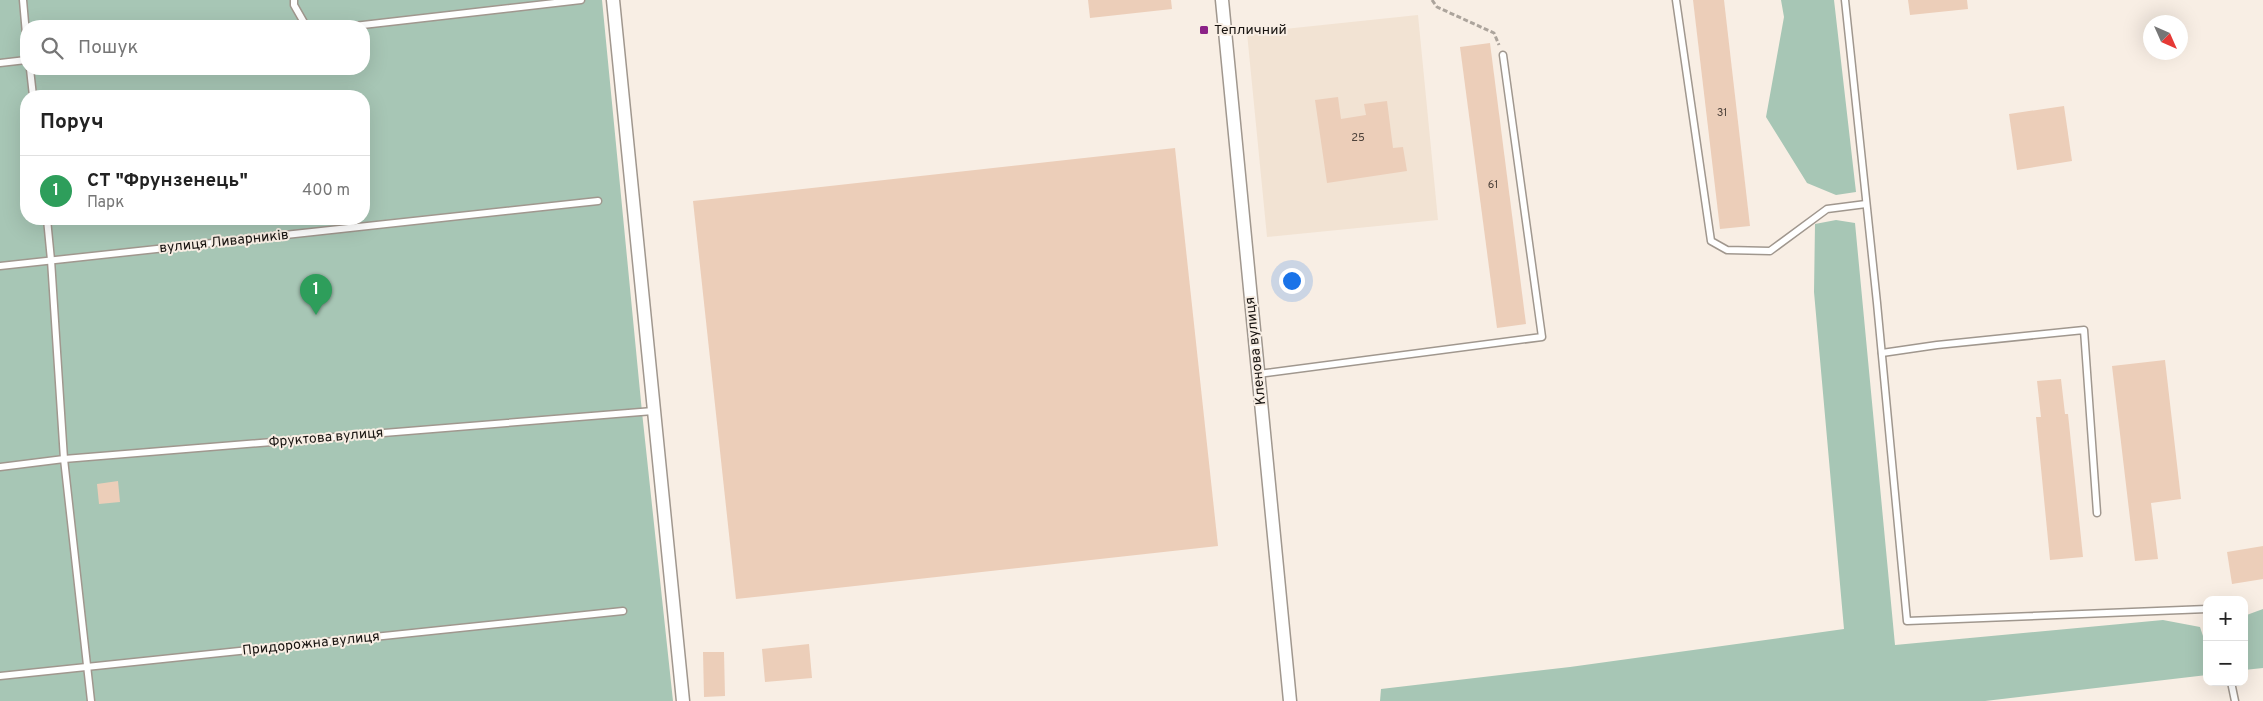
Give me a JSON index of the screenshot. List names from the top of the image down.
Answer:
{
  "streets": {
    "street": ["Кленова вулиця"],
    "lane": ["вулиця Ливарників", "Фруктова вулиця", "Придорожна вулиця"]
  },
  "places": {
    "transit": ["Тепличний"]
  },
  "house_numbers": ["31", "25", "61"],
  "north": "bottom right",
  "page": {
    "search": "Пошук",
    "heading": "Поруч",
    "list": [
      {
        "mark": "1",
        "name": "СТ \"Фрунзенець\"",
        "note": "Парк",
        "value": "400 m"
      }
    ],
    "pins": "1",
    "map_buttons": ["+", "−"]
  }
}
